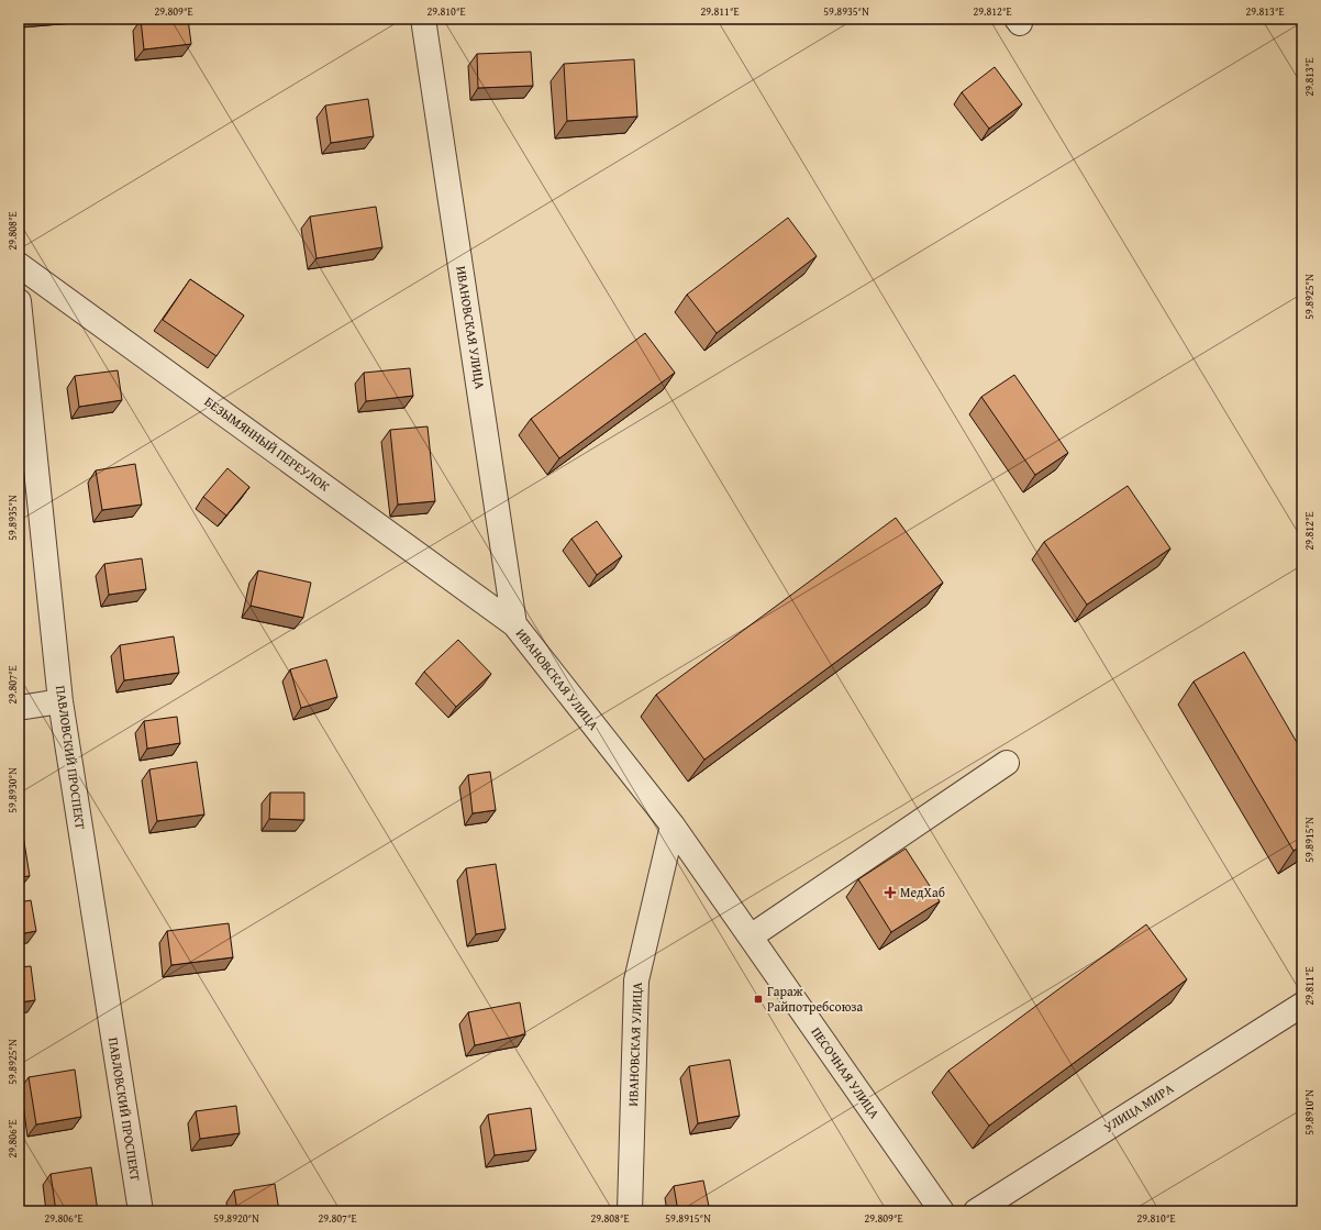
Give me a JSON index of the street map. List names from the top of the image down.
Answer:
{
  "streets": {
    "street": [
      "ИВАНОВСКАЯ УЛИЦА",
      "БЕЗЫМЯННЫЙ ПЕРЕУЛОК",
      "ПАВЛОВСКИЙ ПРОСПЕКТ",
      "ПЕСОЧНАЯ УЛИЦА",
      "УЛИЦА МИРА"
    ]
  },
  "crossings": [
    ["ИВАНОВСКАЯ УЛИЦА", "БЕЗЫМЯННЫЙ ПЕРЕУЛОК"],
    ["ИВАНОВСКАЯ УЛИЦА", "ПЕСОЧНАЯ УЛИЦА"]
  ],
  "places": {
    "health": ["МедХаб"],
    "transit": ["Гараж Райпотребсоюза"]
  },
  "coordinates": [
    "29.809°E",
    "29.810°E",
    "29.811°E",
    "59.8935°N",
    "29.812°E",
    "29.813°E",
    "29.808°E",
    "59.8925°N",
    "29.807°E",
    "59.8930°N",
    "59.8915°N",
    "59.8910°N",
    "29.806°E",
    "59.8920°N"
  ]
}
